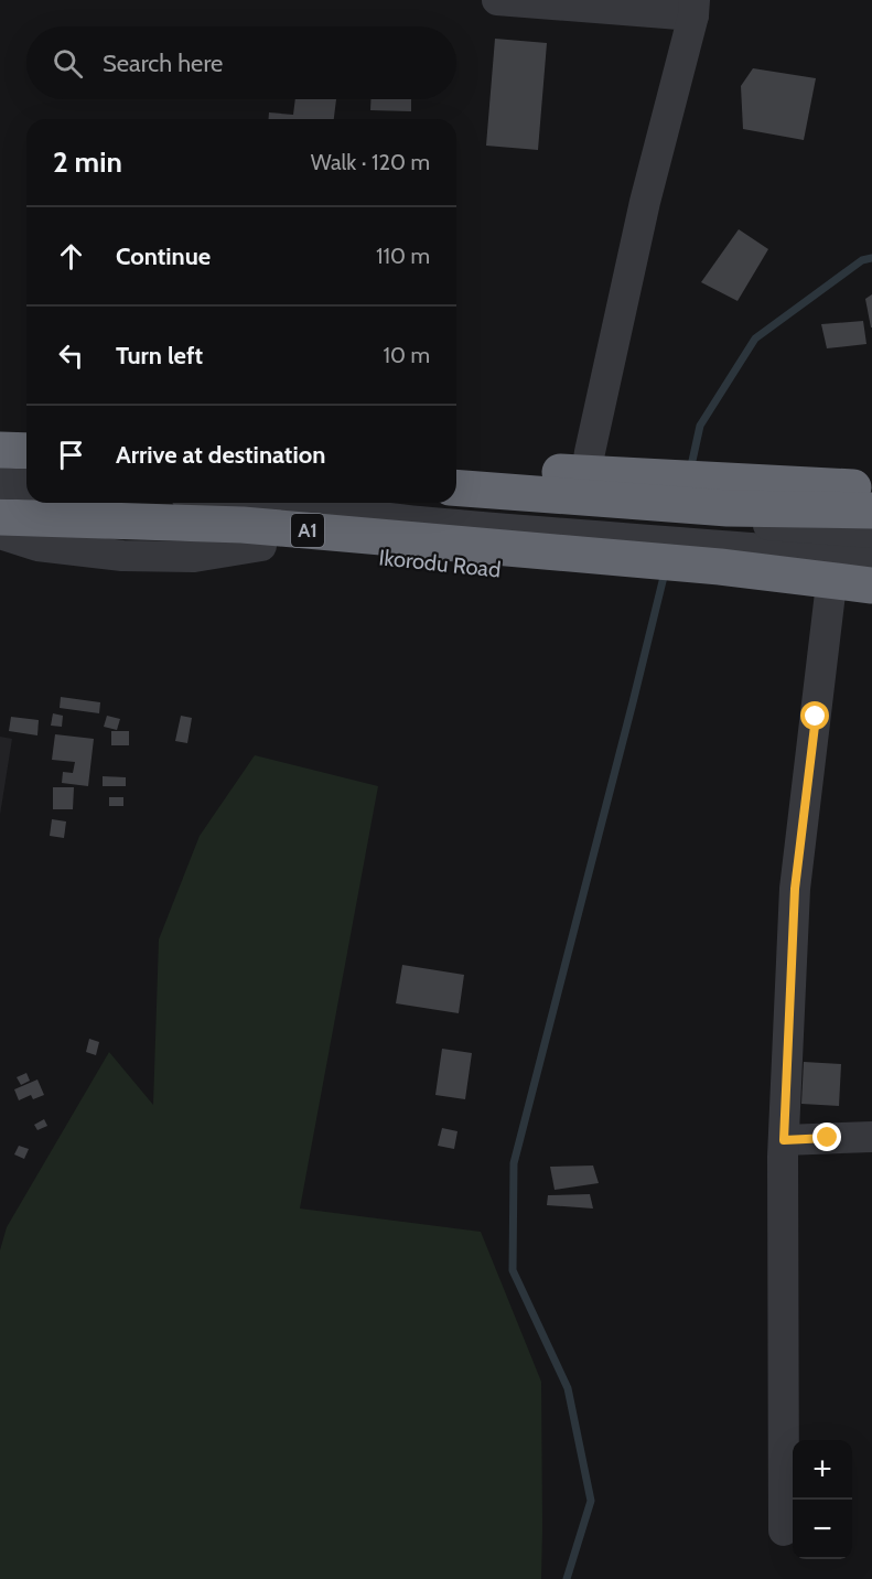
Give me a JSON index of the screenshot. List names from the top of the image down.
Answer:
{
  "streets": {
    "highway": ["A1", "Ikorodu Road"]
  },
  "page": {
    "search": "Search here",
    "heading": ["2 min", "Walk · 120 m"],
    "list": [
      ["Continue", "110 m"],
      ["Turn left", "10 m"],
      "Arrive at destination"
    ],
    "map_buttons": ["+", "−"]
  }
}
